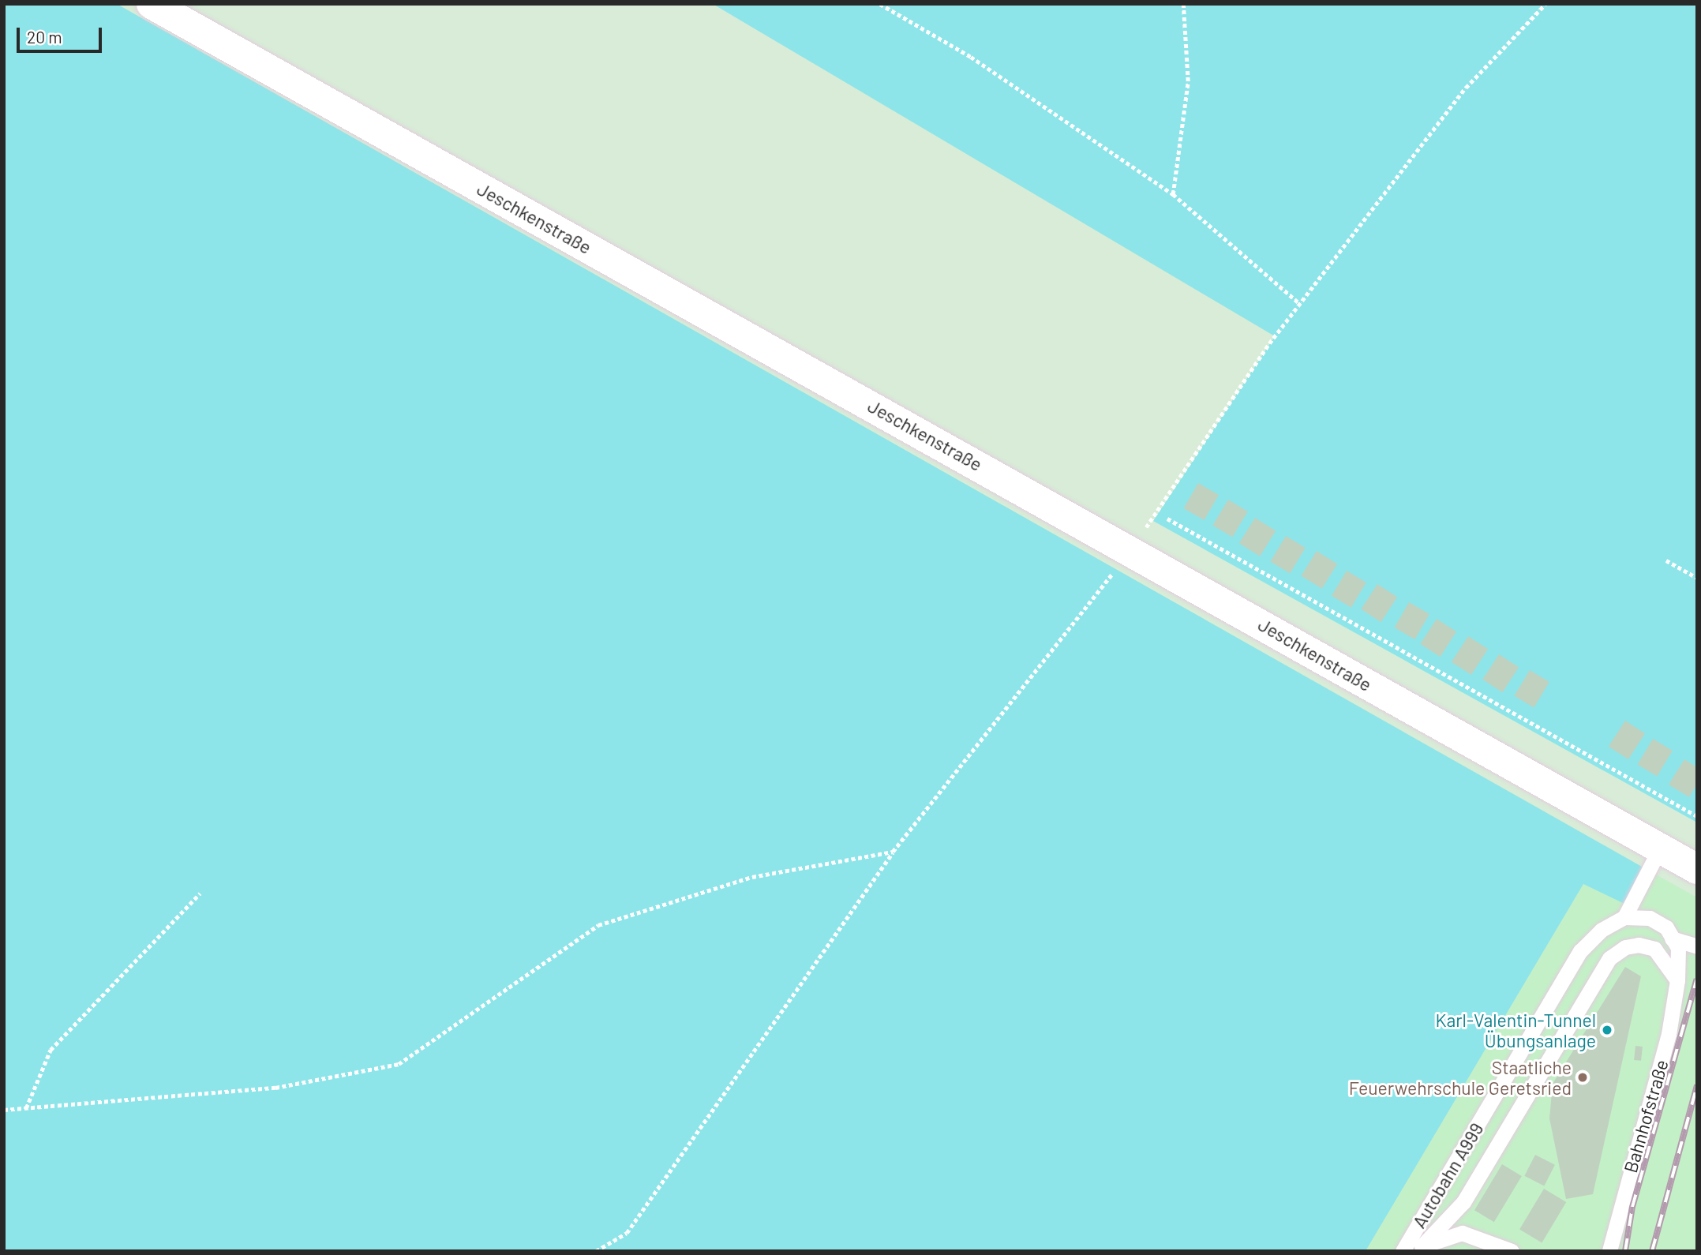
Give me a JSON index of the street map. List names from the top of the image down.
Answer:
{
  "streets": {
    "street": ["Jeschkenstraße"],
    "lane": ["Bahnhofstraße", "Autobahn A999"]
  },
  "crossings": [
    ["Bahnhofstraße", "Autobahn A999"]
  ],
  "places": ["Karl-Valentin-Tunnel Übungsanlage", "Staatliche Feuerwehrschule Geretsried"],
  "scale_bar": "20 m"
}
